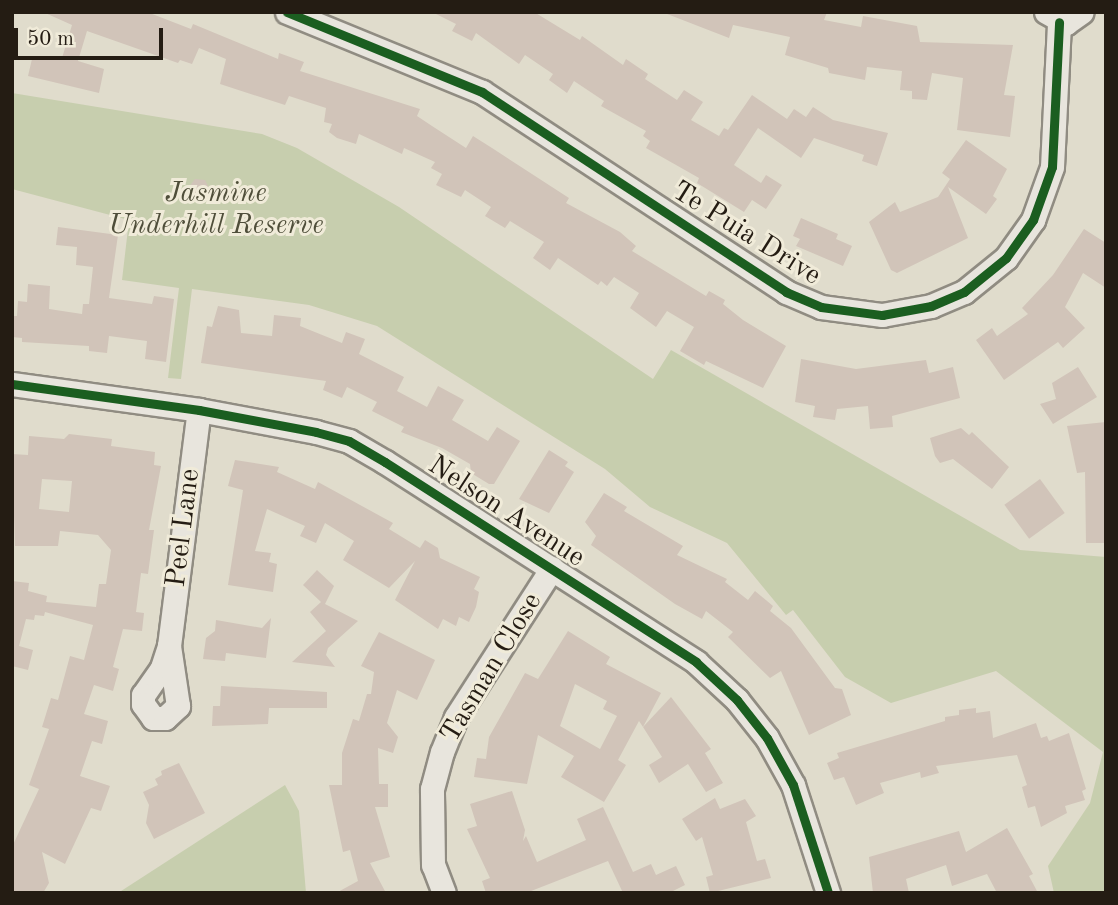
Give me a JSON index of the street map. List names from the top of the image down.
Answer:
{
  "streets": {
    "street": [
      "Te Puia Drive",
      "Nelson Avenue",
      "Peel Lane",
      "Tasman Close"
    ]
  },
  "crossings": [
    ["Nelson Avenue", "Peel Lane"],
    ["Nelson Avenue", "Tasman Close"]
  ],
  "parks": ["Jasmine Underhill Reserve"],
  "scale_bar": "50 m"
}
